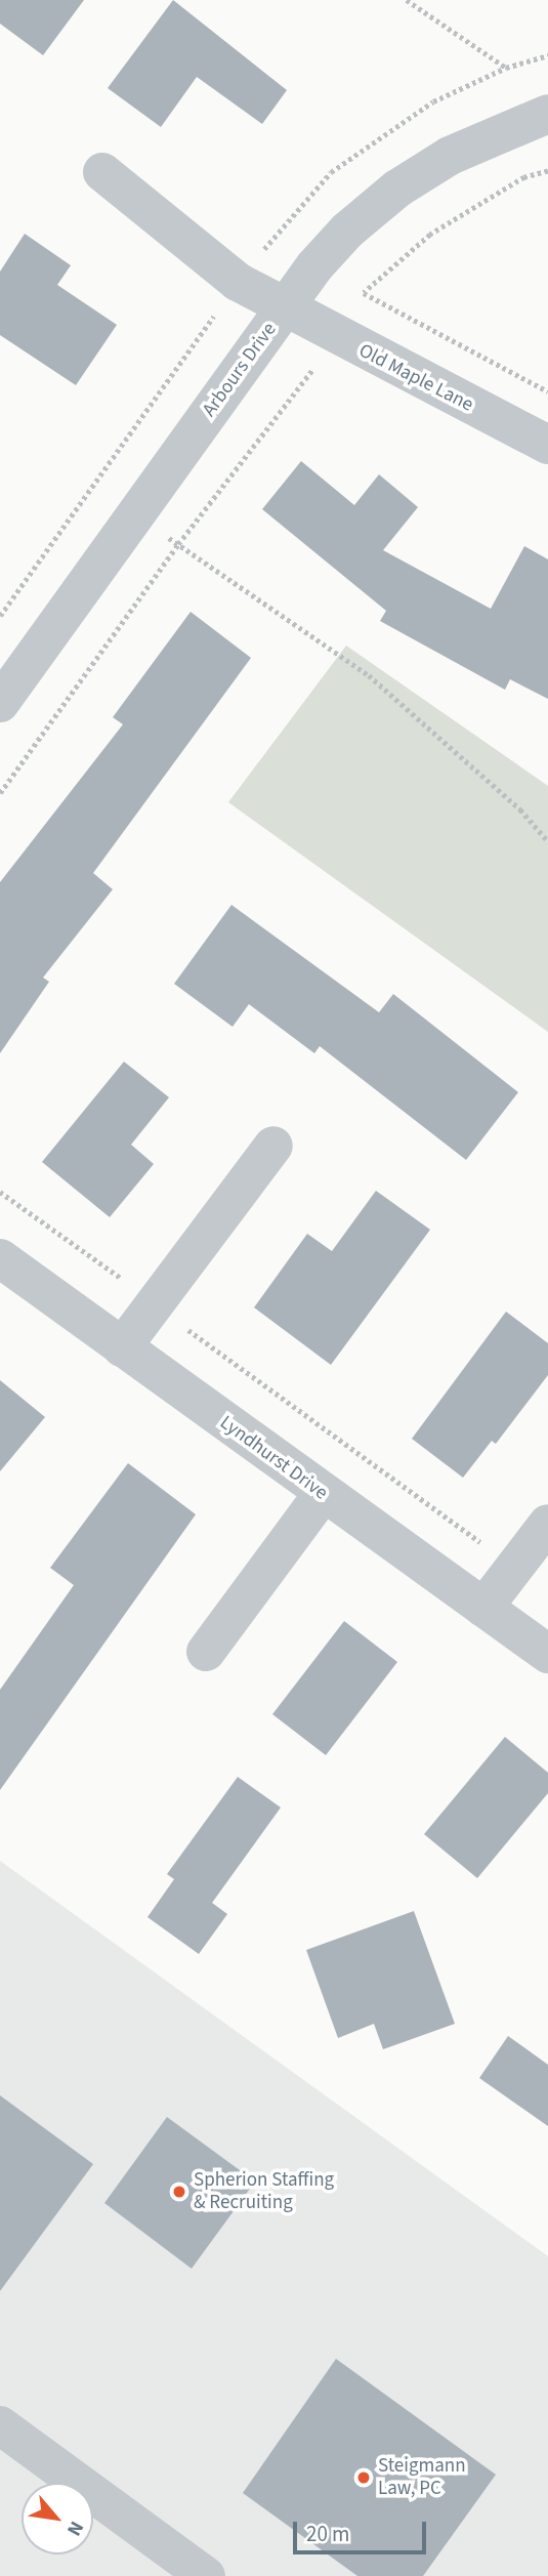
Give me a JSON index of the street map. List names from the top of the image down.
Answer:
{
  "streets": {
    "street": ["Arbours Drive", "Old Maple Lane", "Lyndhurst Drive"]
  },
  "crossings": [
    ["Arbours Drive", "Old Maple Lane"]
  ],
  "places": ["Spherion Staffing & Recruiting", "Steigmann Law, PC"],
  "scale_bar": "20 m",
  "north": "bottom right"
}
